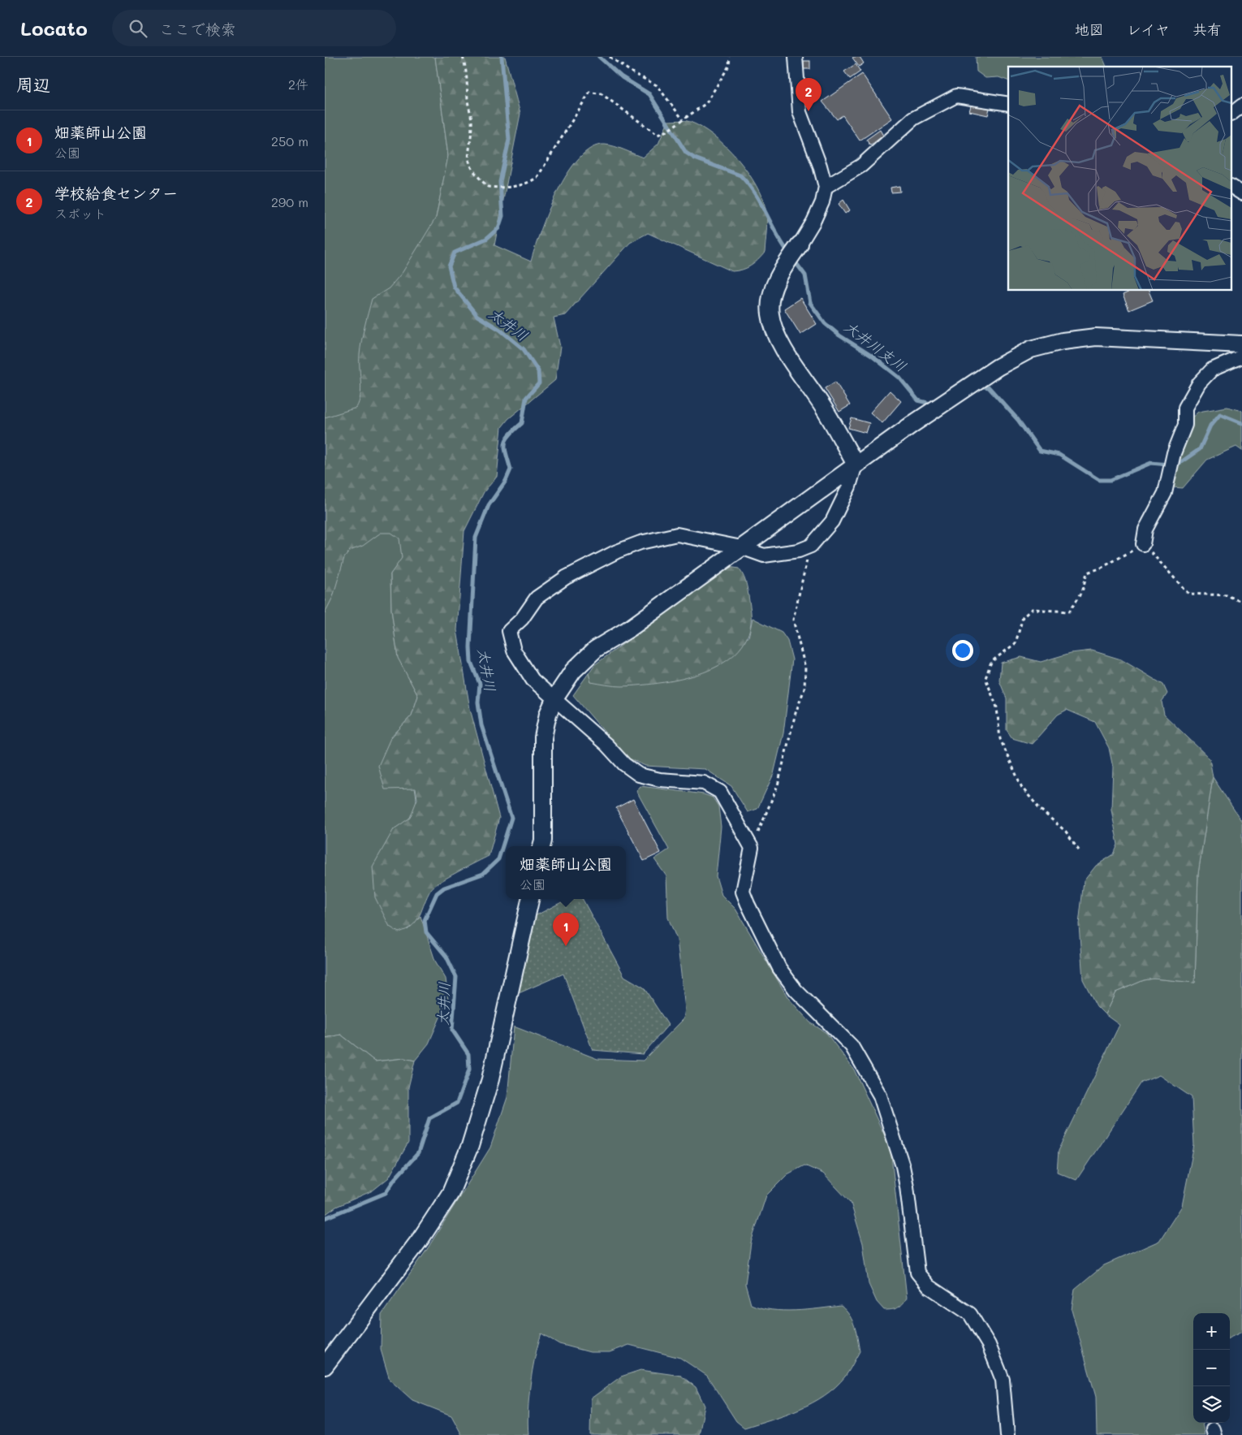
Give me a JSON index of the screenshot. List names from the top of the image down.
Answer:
{
  "water": ["太井川", "大井川支川"],
  "page": {
    "header": "Locato",
    "search": "ここで検索",
    "nav": ["地図", "レイヤ", "共有"],
    "heading": ["周辺", "2件"],
    "pins": ["2", "1"],
    "list": [
      {
        "mark": "1",
        "name": "畑薬師山公園",
        "note": "公園",
        "value": "250 m"
      },
      {
        "mark": "2",
        "name": "学校給食センター",
        "note": "スポット",
        "value": "290 m"
      }
    ],
    "popup": ["畑薬師山公園", "公園"],
    "map_buttons": ["+", "−"]
  }
}
